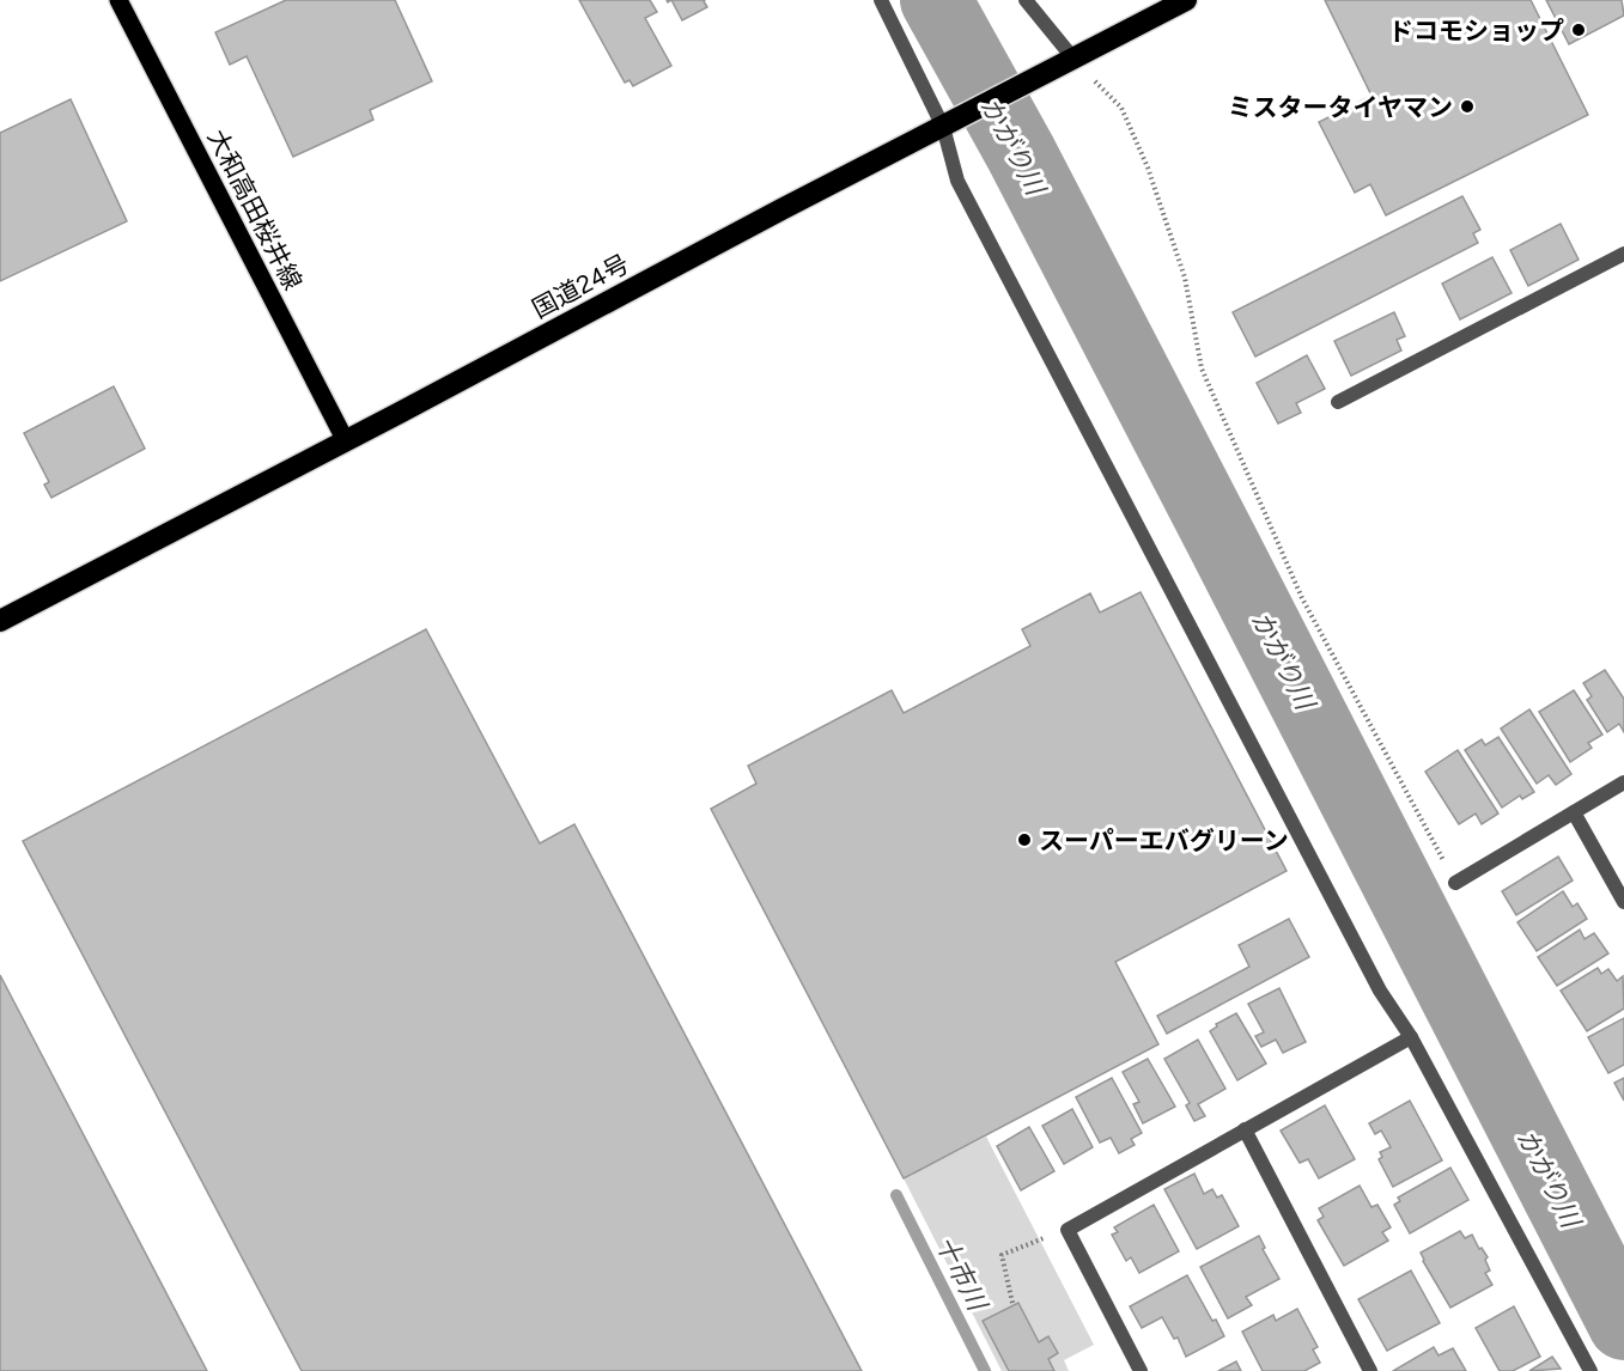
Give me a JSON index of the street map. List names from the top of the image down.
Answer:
{
  "streets": {
    "highway": ["国道24号"],
    "main road": ["大和高田桜井線"]
  },
  "crossings": [
    ["大和高田桜井線", "国道24号"]
  ],
  "water": ["かがり川", "十市川"],
  "places": ["ドコモショップ", "ミスタータイヤマン", "スーパーエバグリーン"]
}
